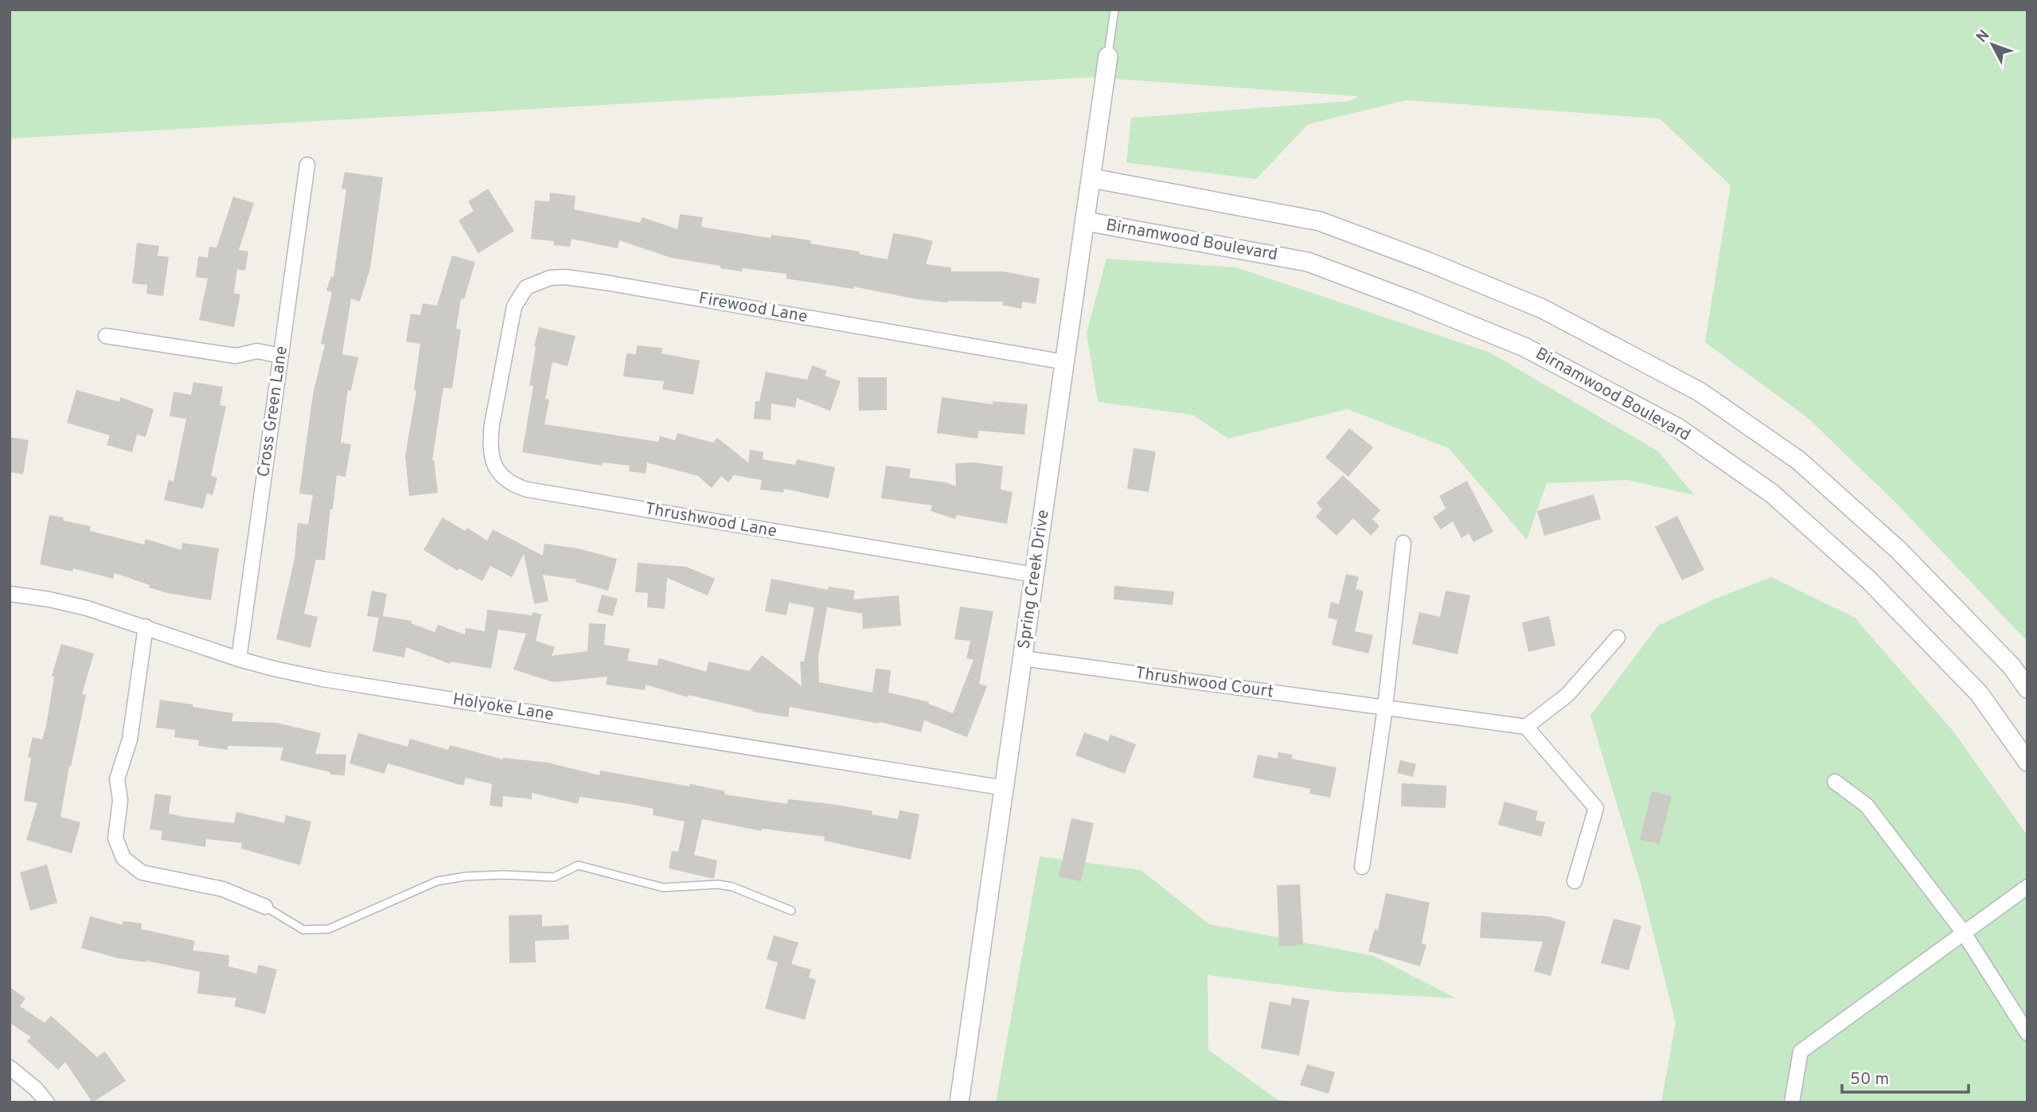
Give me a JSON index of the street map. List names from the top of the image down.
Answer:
{
  "streets": {
    "street": [
      "Birnamwood Boulevard",
      "Firewood Lane",
      "Cross Green Lane",
      "Thrushwood Lane",
      "Spring Creek Drive",
      "Thrushwood Court",
      "Holyoke Lane"
    ]
  },
  "crossings": [
    ["Birnamwood Boulevard", "Spring Creek Drive"],
    ["Firewood Lane", "Thrushwood Lane"],
    ["Firewood Lane", "Spring Creek Drive"],
    ["Cross Green Lane", "Holyoke Lane"],
    ["Thrushwood Lane", "Spring Creek Drive"],
    ["Spring Creek Drive", "Thrushwood Court"],
    ["Spring Creek Drive", "Holyoke Lane"]
  ],
  "scale_bar": "50 m",
  "north": "top left"
}
